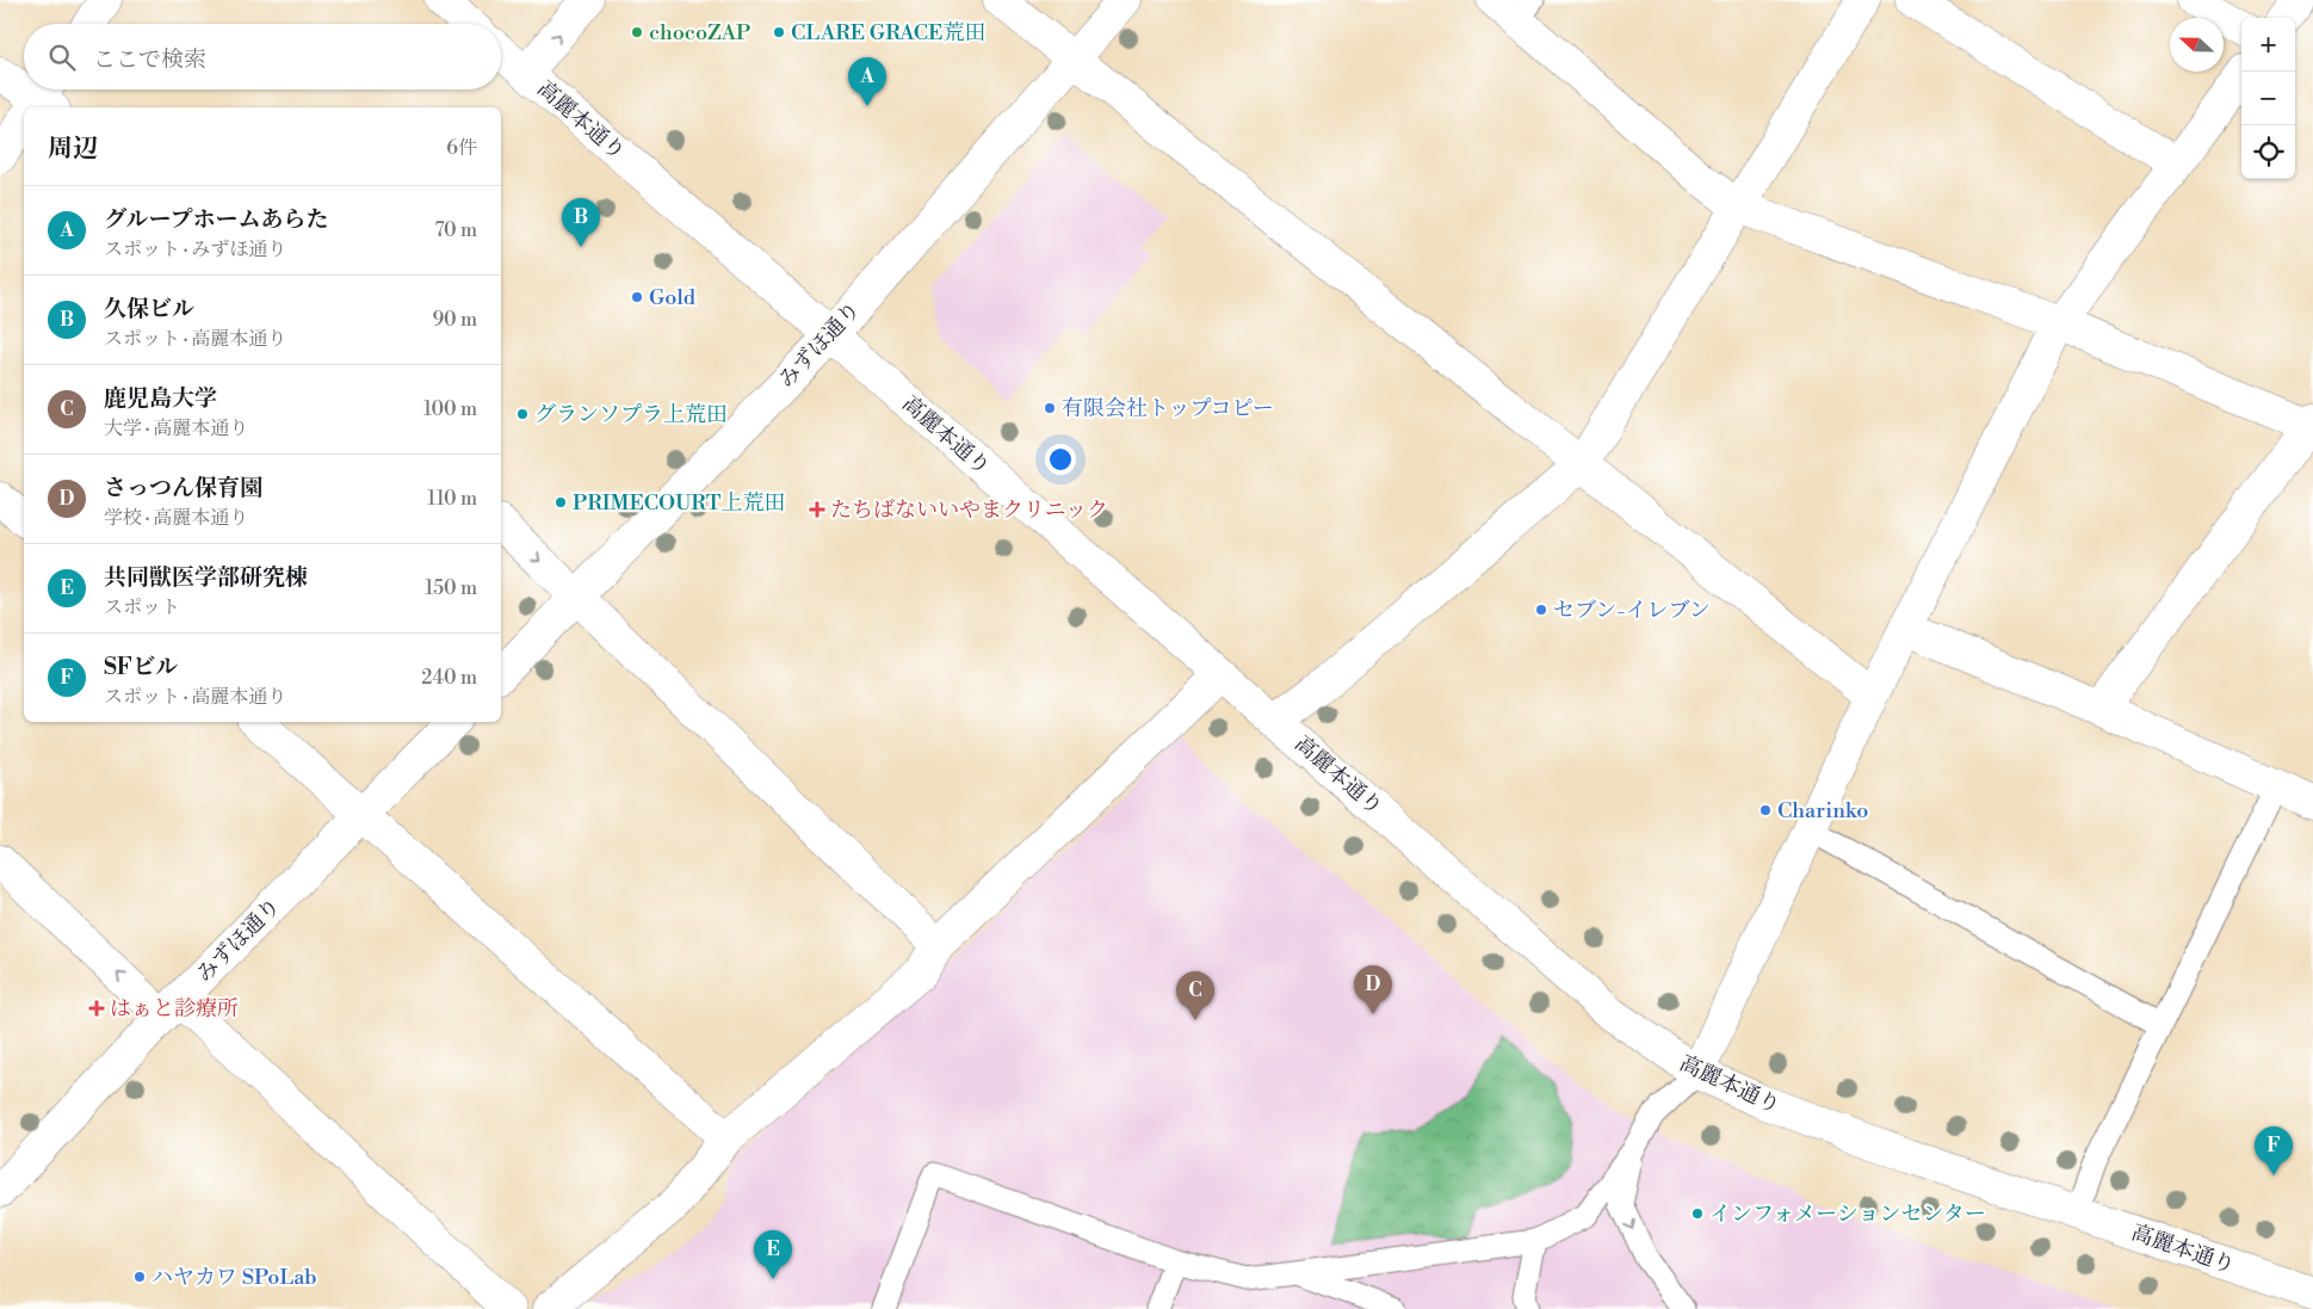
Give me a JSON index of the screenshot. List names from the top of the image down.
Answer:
{
  "streets": {
    "street": ["高麗本通り", "みずほ通り"]
  },
  "crossings": [
    ["高麗本通り", "みずほ通り"]
  ],
  "places": {
    "other": [
      "chocoZAP",
      "CLARE GRACE荒田",
      "Gold",
      "有限会社トップコピー",
      "グランソプラ上荒田",
      "PRIMECOURT上荒田",
      "セブン-イレブン",
      "Charinko",
      "インフォメーションセンター",
      "ハヤカワ SPoLab"
    ],
    "health": ["たちばないいやまクリニック", "はぁと診療所"]
  },
  "north": "left",
  "page": {
    "map_buttons": ["+", "−"],
    "search": "ここで検索",
    "pins": [
      "A",
      "B",
      "D",
      "C",
      "F",
      "E"
    ],
    "heading": ["周辺", "6件"],
    "list": [
      {
        "mark": "A",
        "name": "グループホームあらた",
        "note": "スポット · みずほ通り",
        "value": "70 m"
      },
      {
        "mark": "B",
        "name": "久保ビル",
        "note": "スポット · 高麗本通り",
        "value": "90 m"
      },
      {
        "mark": "C",
        "name": "鹿児島大学",
        "note": "大学 · 高麗本通り",
        "value": "100 m"
      },
      {
        "mark": "D",
        "name": "さっつん保育園",
        "note": "学校 · 高麗本通り",
        "value": "110 m"
      },
      {
        "mark": "E",
        "name": "共同獣医学部研究棟",
        "note": "スポット",
        "value": "150 m"
      },
      {
        "mark": "F",
        "name": "SFビル",
        "note": "スポット · 高麗本通り",
        "value": "240 m"
      }
    ]
  }
}
